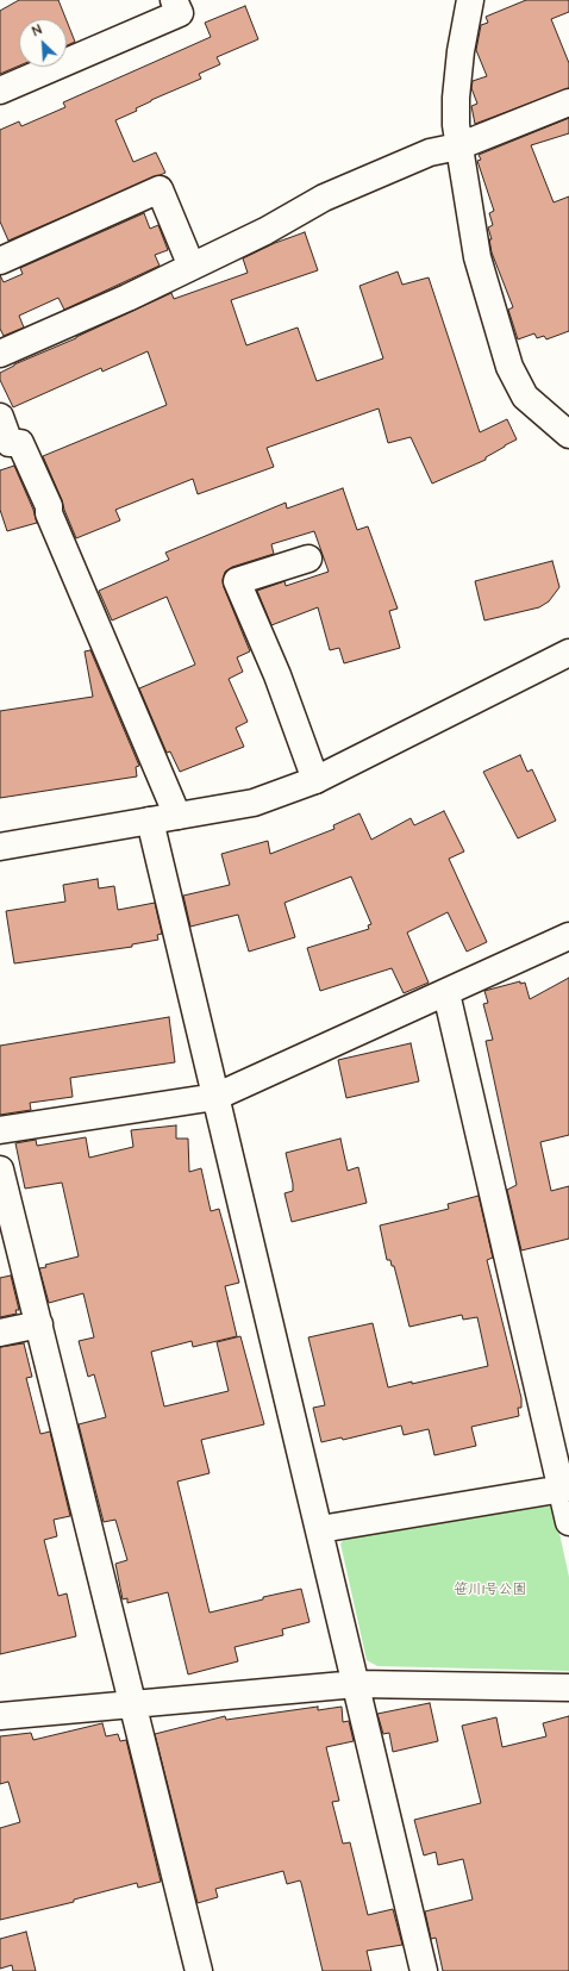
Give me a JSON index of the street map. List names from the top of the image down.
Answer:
{
  "parks": ["笹川1号公園"],
  "north": "top left"
}
